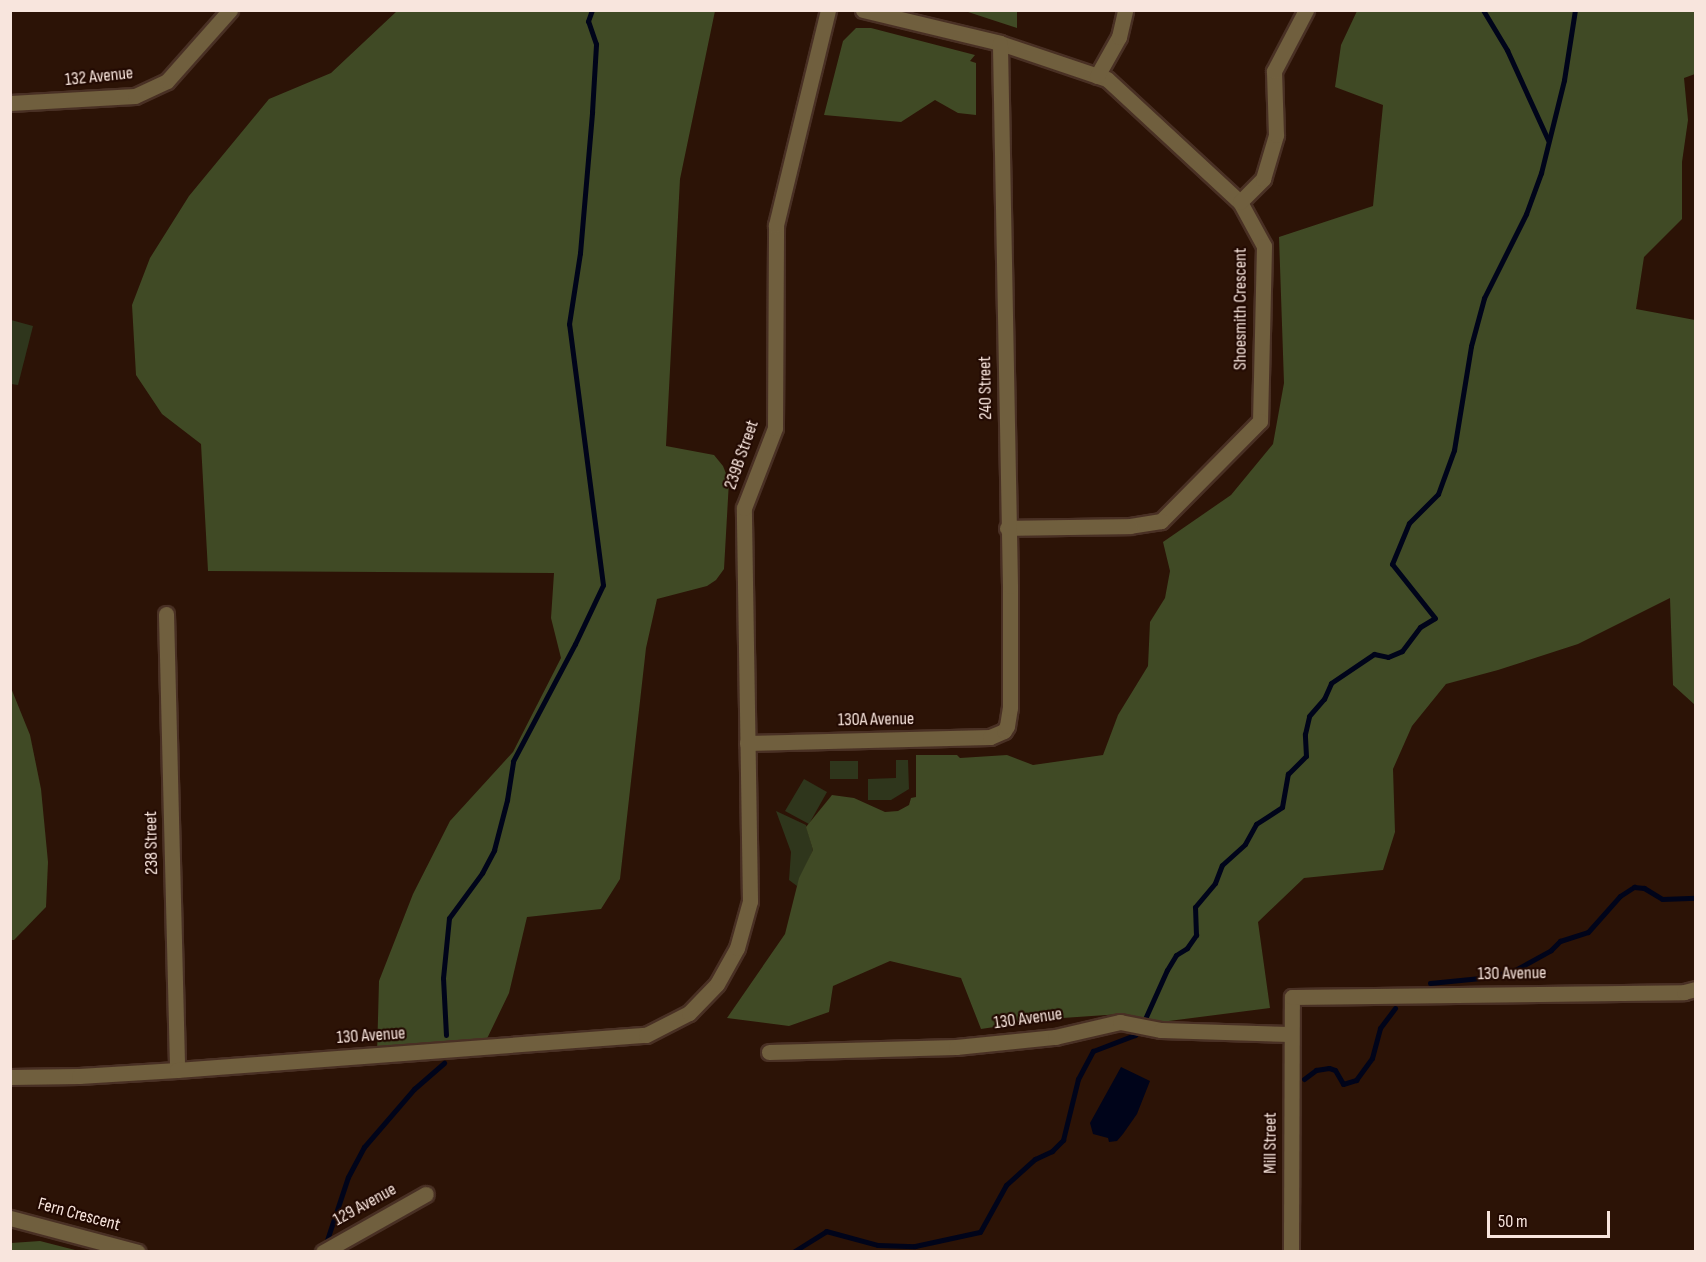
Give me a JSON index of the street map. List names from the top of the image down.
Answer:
{
  "streets": {
    "street": [
      "132 Avenue",
      "Shoesmith Crescent",
      "240 Street",
      "239B Street",
      "130A Avenue",
      "238 Street",
      "130 Avenue",
      "Mill Street",
      "129 Avenue",
      "Fern Crescent"
    ]
  },
  "crossings": [
    ["Shoesmith Crescent", "240 Street"],
    ["240 Street", "130A Avenue"],
    ["239B Street", "130A Avenue"],
    ["239B Street", "130 Avenue"],
    ["238 Street", "130 Avenue"],
    ["130 Avenue", "Mill Street"]
  ],
  "scale_bar": "50 m"
}
